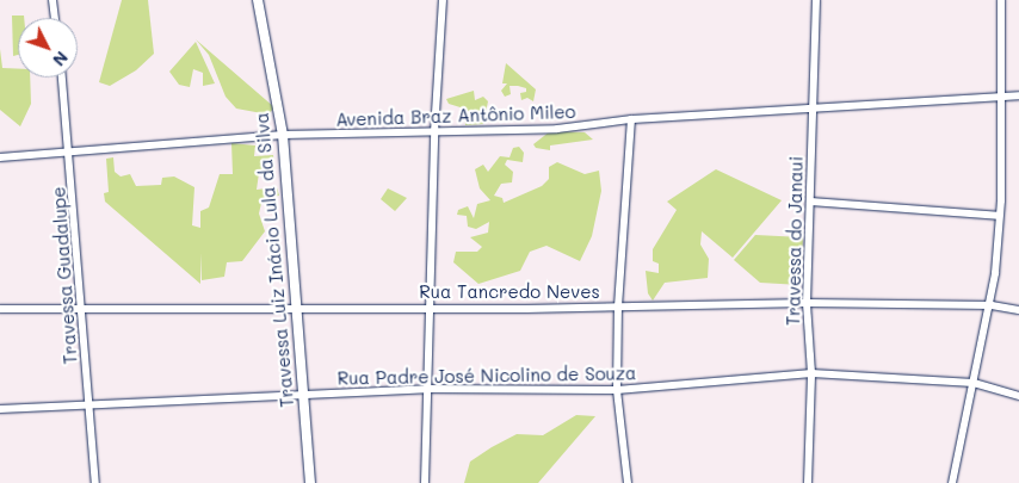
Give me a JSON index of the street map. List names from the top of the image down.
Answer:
{
  "streets": {
    "street": [
      "Avenida Braz Antônio Mileo",
      "Travessa do Janaui",
      "Travessa Luiz Inácio Lula da Silva",
      "Travessa Guadalupe",
      "Rua Tancredo Neves",
      "Rua Padre José Nicolino de Souza"
    ]
  },
  "crossings": [
    ["Avenida Braz Antônio Mileo", "Travessa do Janaui"],
    ["Avenida Braz Antônio Mileo", "Travessa Luiz Inácio Lula da Silva"],
    ["Avenida Braz Antônio Mileo", "Travessa Guadalupe"],
    ["Travessa do Janaui", "Rua Tancredo Neves"],
    ["Travessa do Janaui", "Rua Padre José Nicolino de Souza"],
    ["Travessa Luiz Inácio Lula da Silva", "Rua Tancredo Neves"],
    ["Travessa Luiz Inácio Lula da Silva", "Rua Padre José Nicolino de Souza"],
    ["Travessa Guadalupe", "Rua Tancredo Neves"],
    ["Travessa Guadalupe", "Rua Padre José Nicolino de Souza"]
  ],
  "north": "bottom right"
}
